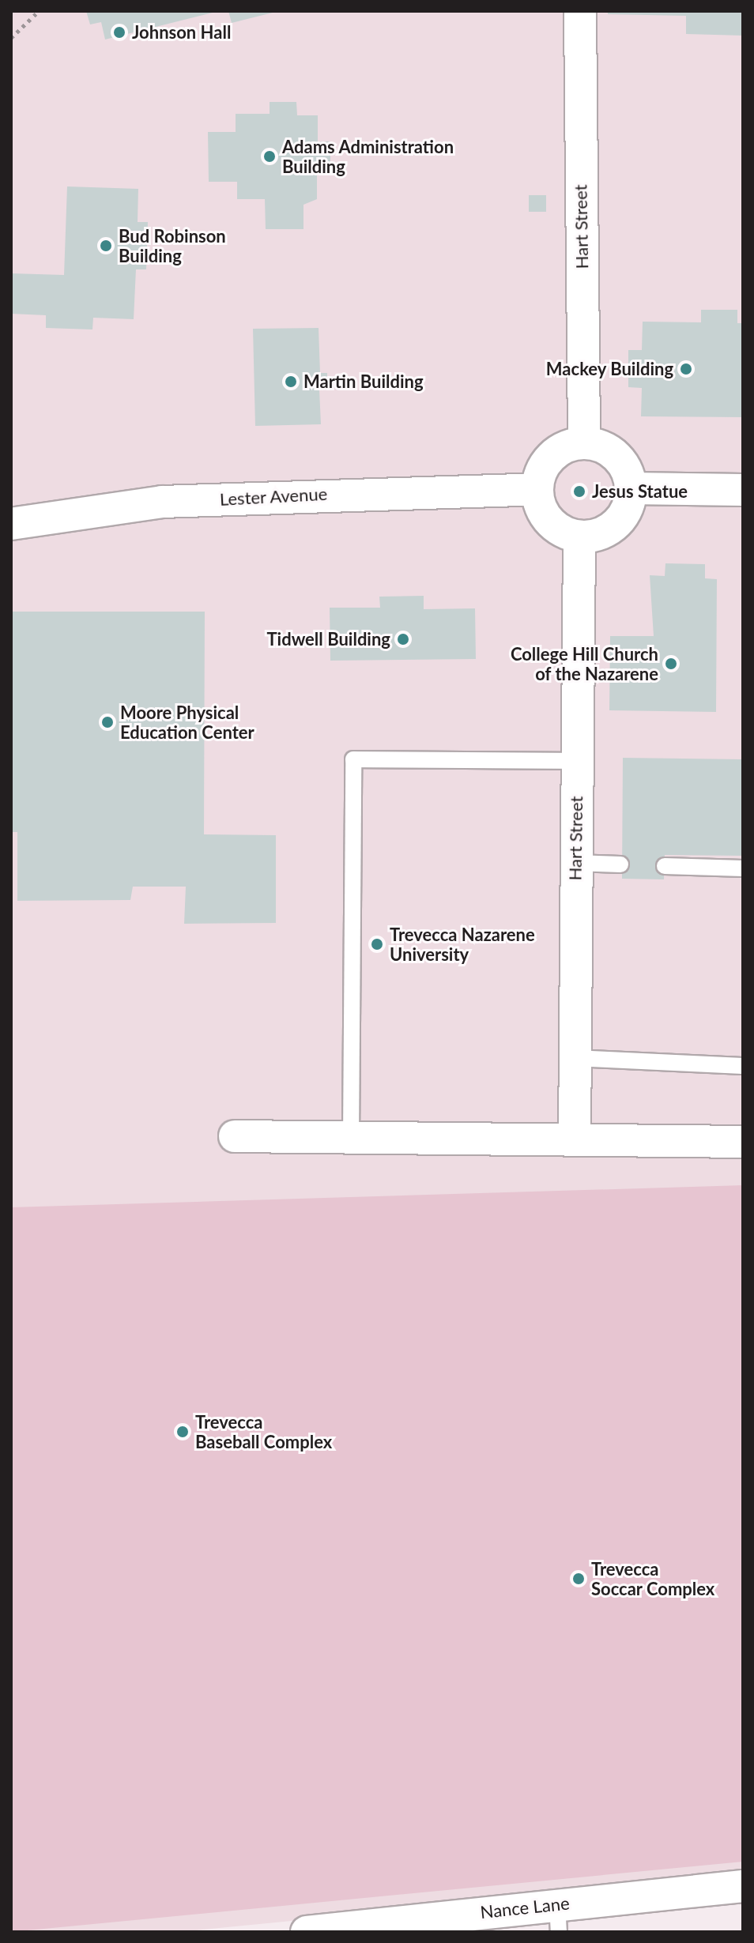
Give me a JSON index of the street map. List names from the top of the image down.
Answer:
{
  "streets": {
    "street": ["Hart Street", "Lester Avenue", "Nance Lane"]
  },
  "crossings": [
    ["Hart Street", "Lester Avenue"]
  ],
  "places": [
    "Johnson Hall",
    "Adams Administration Building",
    "Bud Robinson Building",
    "Mackey Building",
    "Martin Building",
    "Jesus Statue",
    "Tidwell Building",
    "College Hill Church of the Nazarene",
    "Moore Physical Education Center",
    "Trevecca Nazarene University",
    "Trevecca Baseball Complex",
    "Trevecca Soccar Complex"
  ]
}
